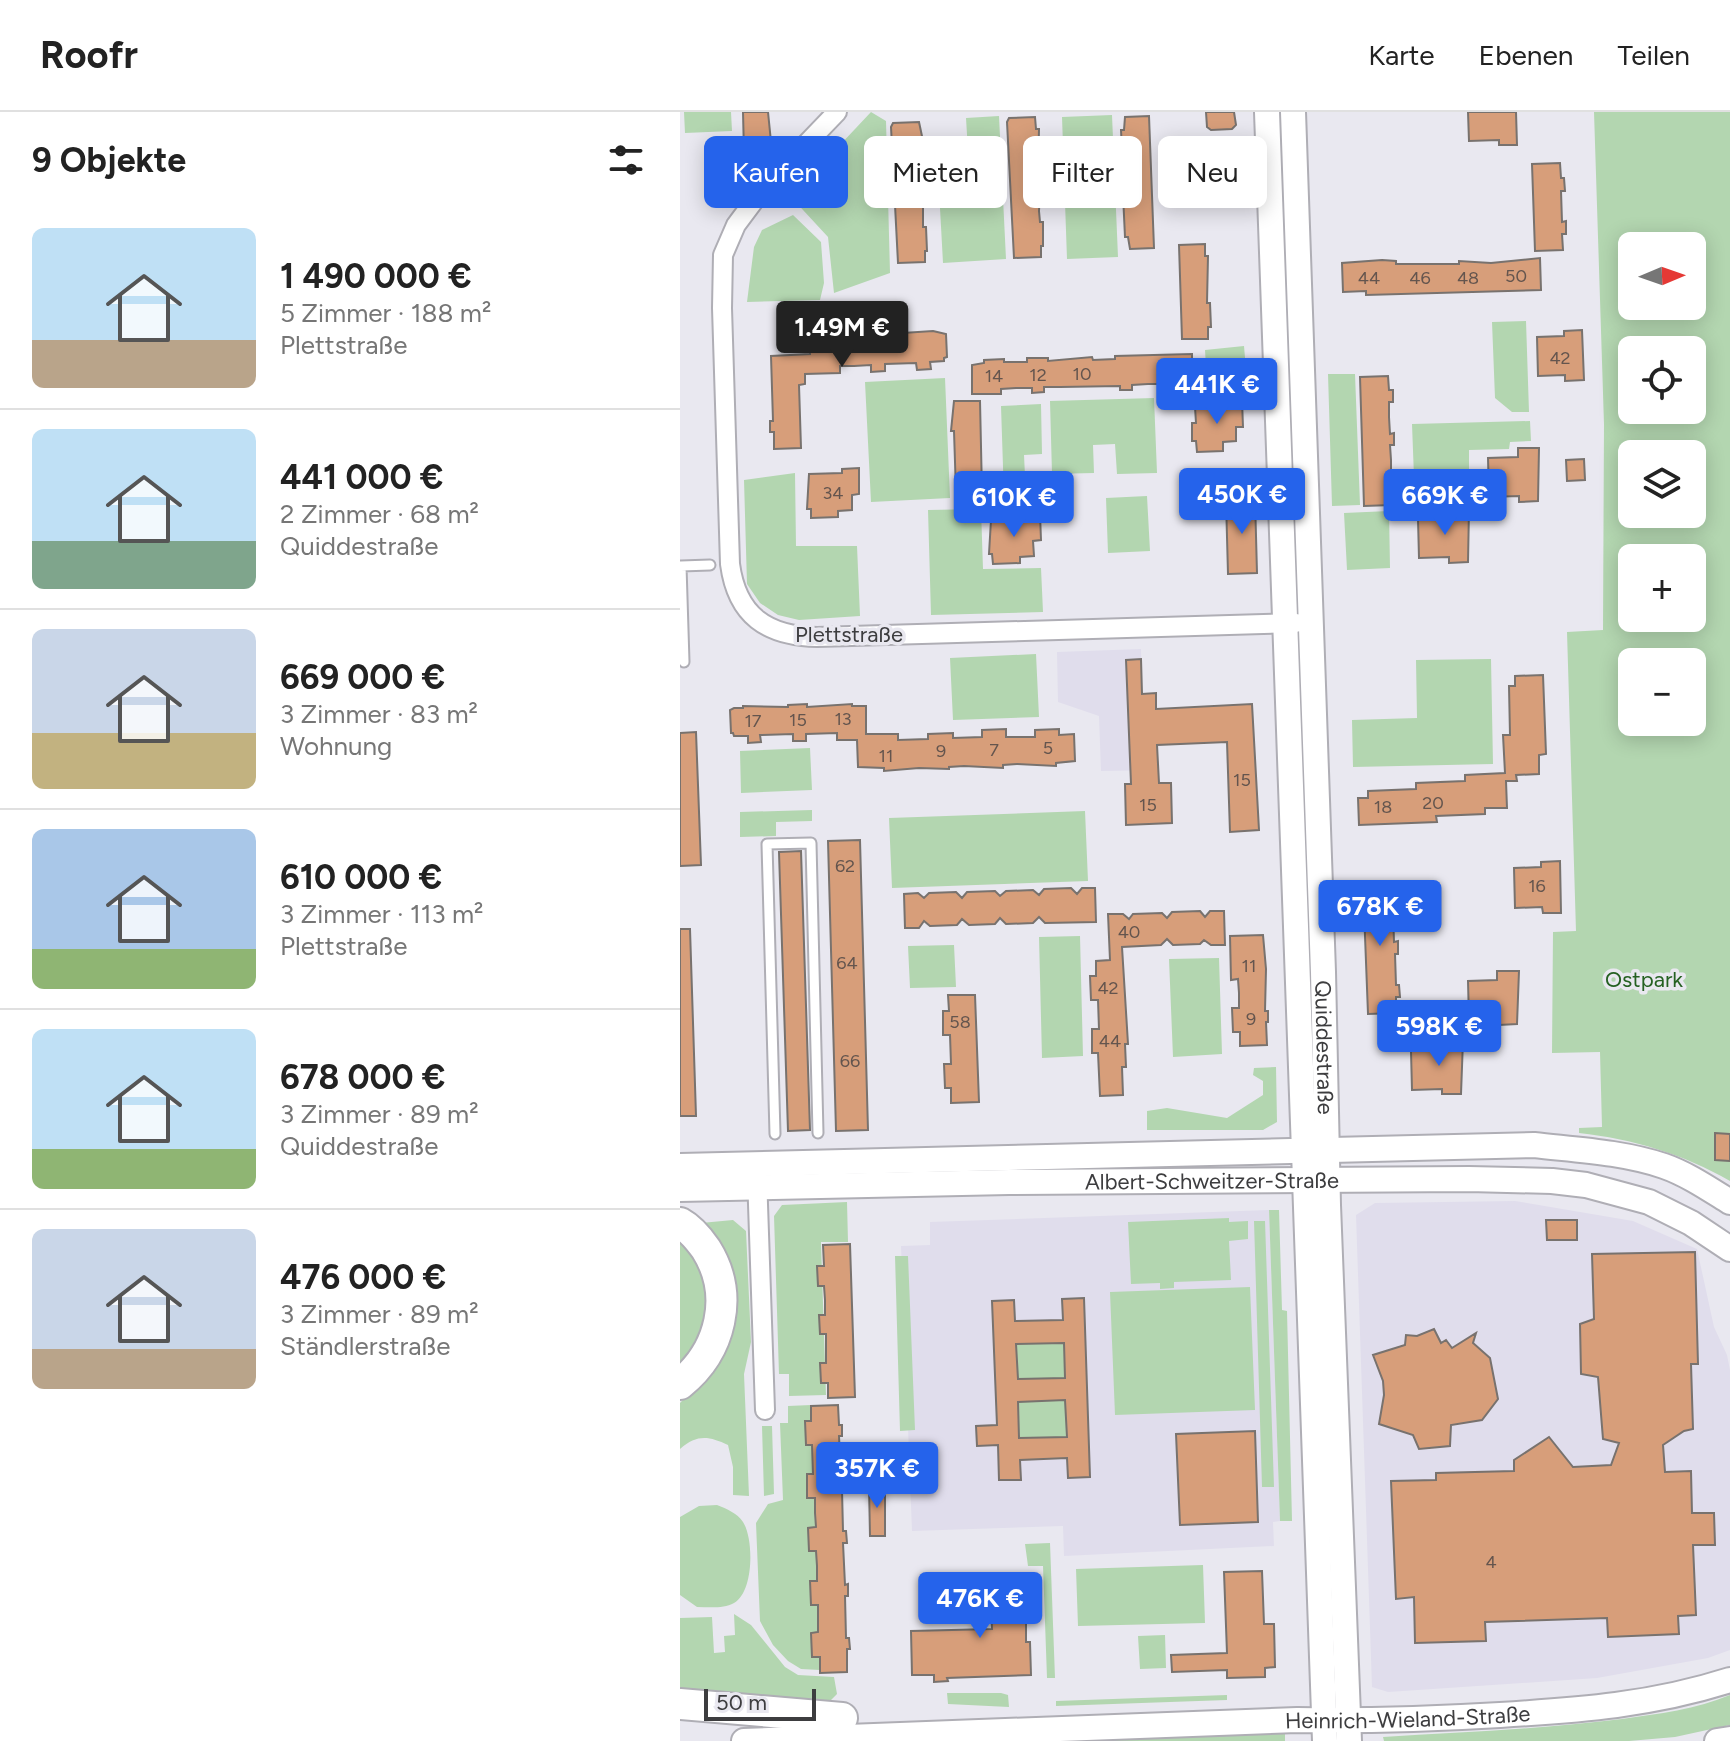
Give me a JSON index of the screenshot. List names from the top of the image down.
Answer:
{
  "streets": {
    "main road": ["Quiddestraße", "Albert-Schweitzer-Straße", "Heinrich-Wieland-Straße"],
    "street": ["Plettstraße"]
  },
  "crossings": [
    ["Plettstraße", "Quiddestraße"],
    ["Quiddestraße", "Albert-Schweitzer-Straße"],
    ["Quiddestraße", "Heinrich-Wieland-Straße"]
  ],
  "parks": ["Ostpark"],
  "house_numbers": [
    "50",
    "44",
    "46",
    "48",
    "42",
    "10",
    "12",
    "14",
    "34",
    "13",
    "15",
    "17",
    "5",
    "7",
    "9",
    "11",
    "15",
    "20",
    "15",
    "18",
    "62",
    "16",
    "40",
    "64",
    "11",
    "42",
    "9",
    "58",
    "44",
    "66",
    "4"
  ],
  "scale_bar": "50 m",
  "north": "right",
  "page": {
    "header": "Roofr",
    "nav": ["Karte", "Ebenen", "Teilen"],
    "heading": "9 Objekte",
    "chip": [
      "Kaufen",
      "Mieten",
      "Filter",
      "Neu"
    ],
    "list": [
      {
        "name": "1 490 000 €",
        "note": "5 Zimmer · 188 m² · Plettstraße"
      },
      {
        "name": "441 000 €",
        "note": "2 Zimmer · 68 m² · Quiddestraße"
      },
      {
        "name": "669 000 €",
        "note": "3 Zimmer · 83 m² · Wohnung"
      },
      {
        "name": "610 000 €",
        "note": "3 Zimmer · 113 m² · Plettstraße"
      },
      {
        "name": "678 000 €",
        "note": "3 Zimmer · 89 m² · Quiddestraße"
      },
      {
        "name": "476 000 €",
        "note": "3 Zimmer · 89 m² · Ständlerstraße"
      }
    ],
    "map_buttons": ["+", "−"],
    "price": [
      "1.49M €",
      "441K €",
      "450K €",
      "669K €",
      "610K €",
      "678K €",
      "598K €",
      "357K €",
      "476K €"
    ],
    "scale": "50 m"
  }
}
